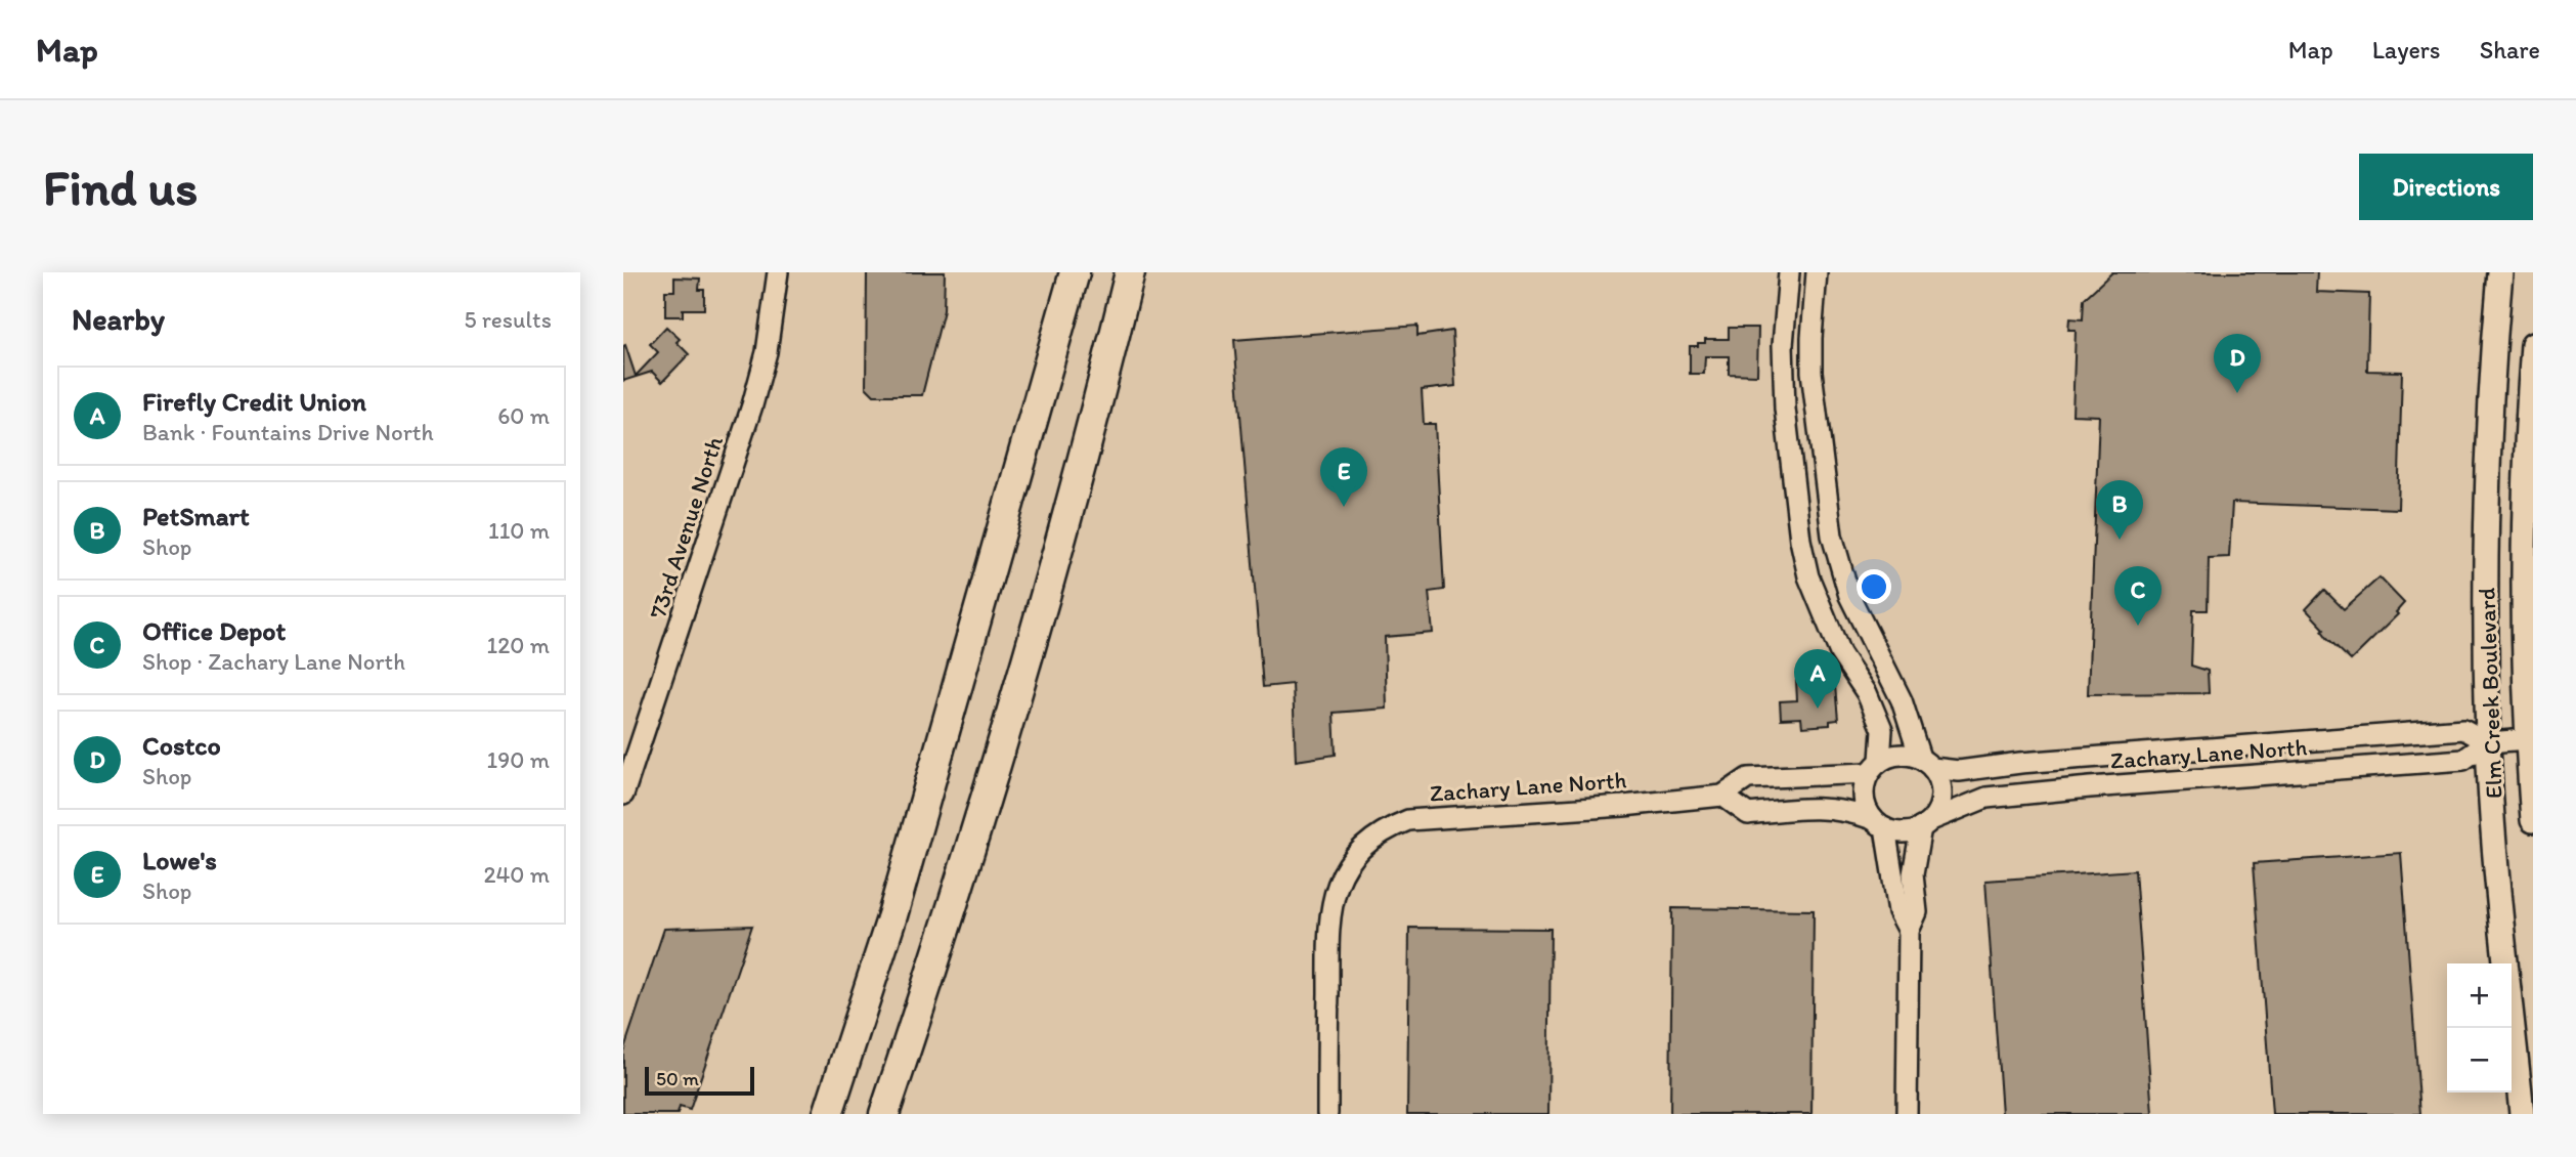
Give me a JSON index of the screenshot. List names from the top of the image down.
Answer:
{
  "streets": {
    "main road": ["Elm Creek Boulevard"],
    "street": ["73rd Avenue North", "Zachary Lane North"]
  },
  "crossings": [
    ["Elm Creek Boulevard", "Zachary Lane North"]
  ],
  "scale_bar": "50 m",
  "page": {
    "header": "Map",
    "nav": ["Map", "Layers", "Share"],
    "buttons": "Directions",
    "title": "Find us",
    "heading": ["Nearby", "5 results"],
    "pins": [
      "D",
      "E",
      "B",
      "C",
      "A"
    ],
    "list": [
      {
        "mark": "A",
        "name": "Firefly Credit Union",
        "note": "Bank · Fountains Drive North",
        "value": "60 m"
      },
      {
        "mark": "B",
        "name": "PetSmart",
        "note": "Shop",
        "value": "110 m"
      },
      {
        "mark": "C",
        "name": "Office Depot",
        "note": "Shop · Zachary Lane North",
        "value": "120 m"
      },
      {
        "mark": "D",
        "name": "Costco",
        "note": "Shop",
        "value": "190 m"
      },
      {
        "mark": "E",
        "name": "Lowe's",
        "note": "Shop",
        "value": "240 m"
      }
    ],
    "map_buttons": ["+", "−"],
    "scale": "50 m"
  }
}
